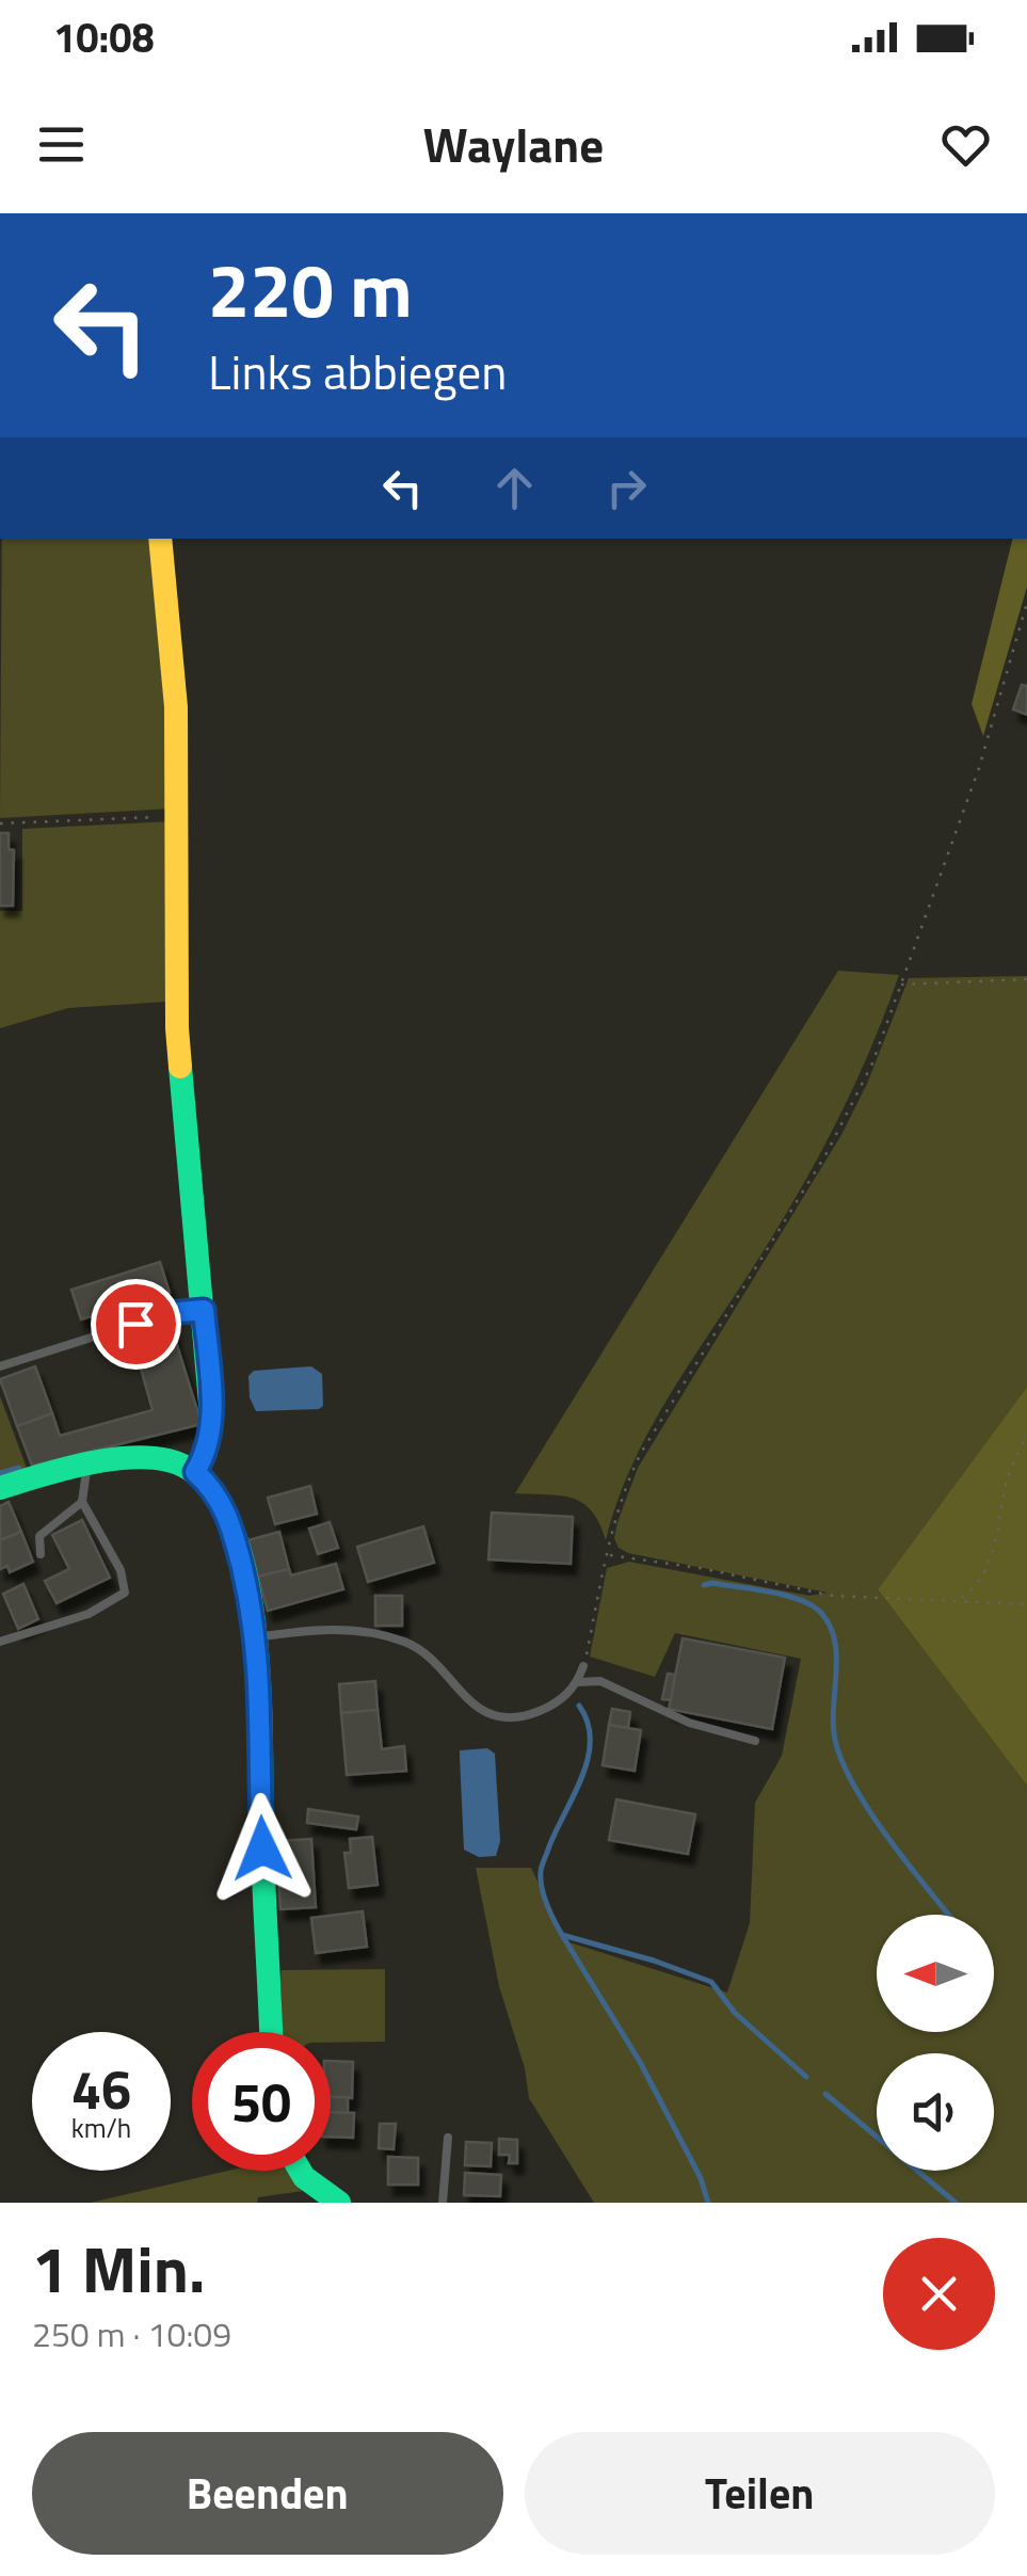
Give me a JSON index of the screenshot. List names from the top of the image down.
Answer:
{
  "north": "left",
  "page": {
    "status": "10:08",
    "header": "Waylane",
    "turn": ["220 m", "Links abbiegen"],
    "speed": "46 km/h",
    "limit": "50",
    "heading": ["1 Min.", "250 m · 10:09"],
    "buttons": ["Beenden", "Teilen"]
  }
}
